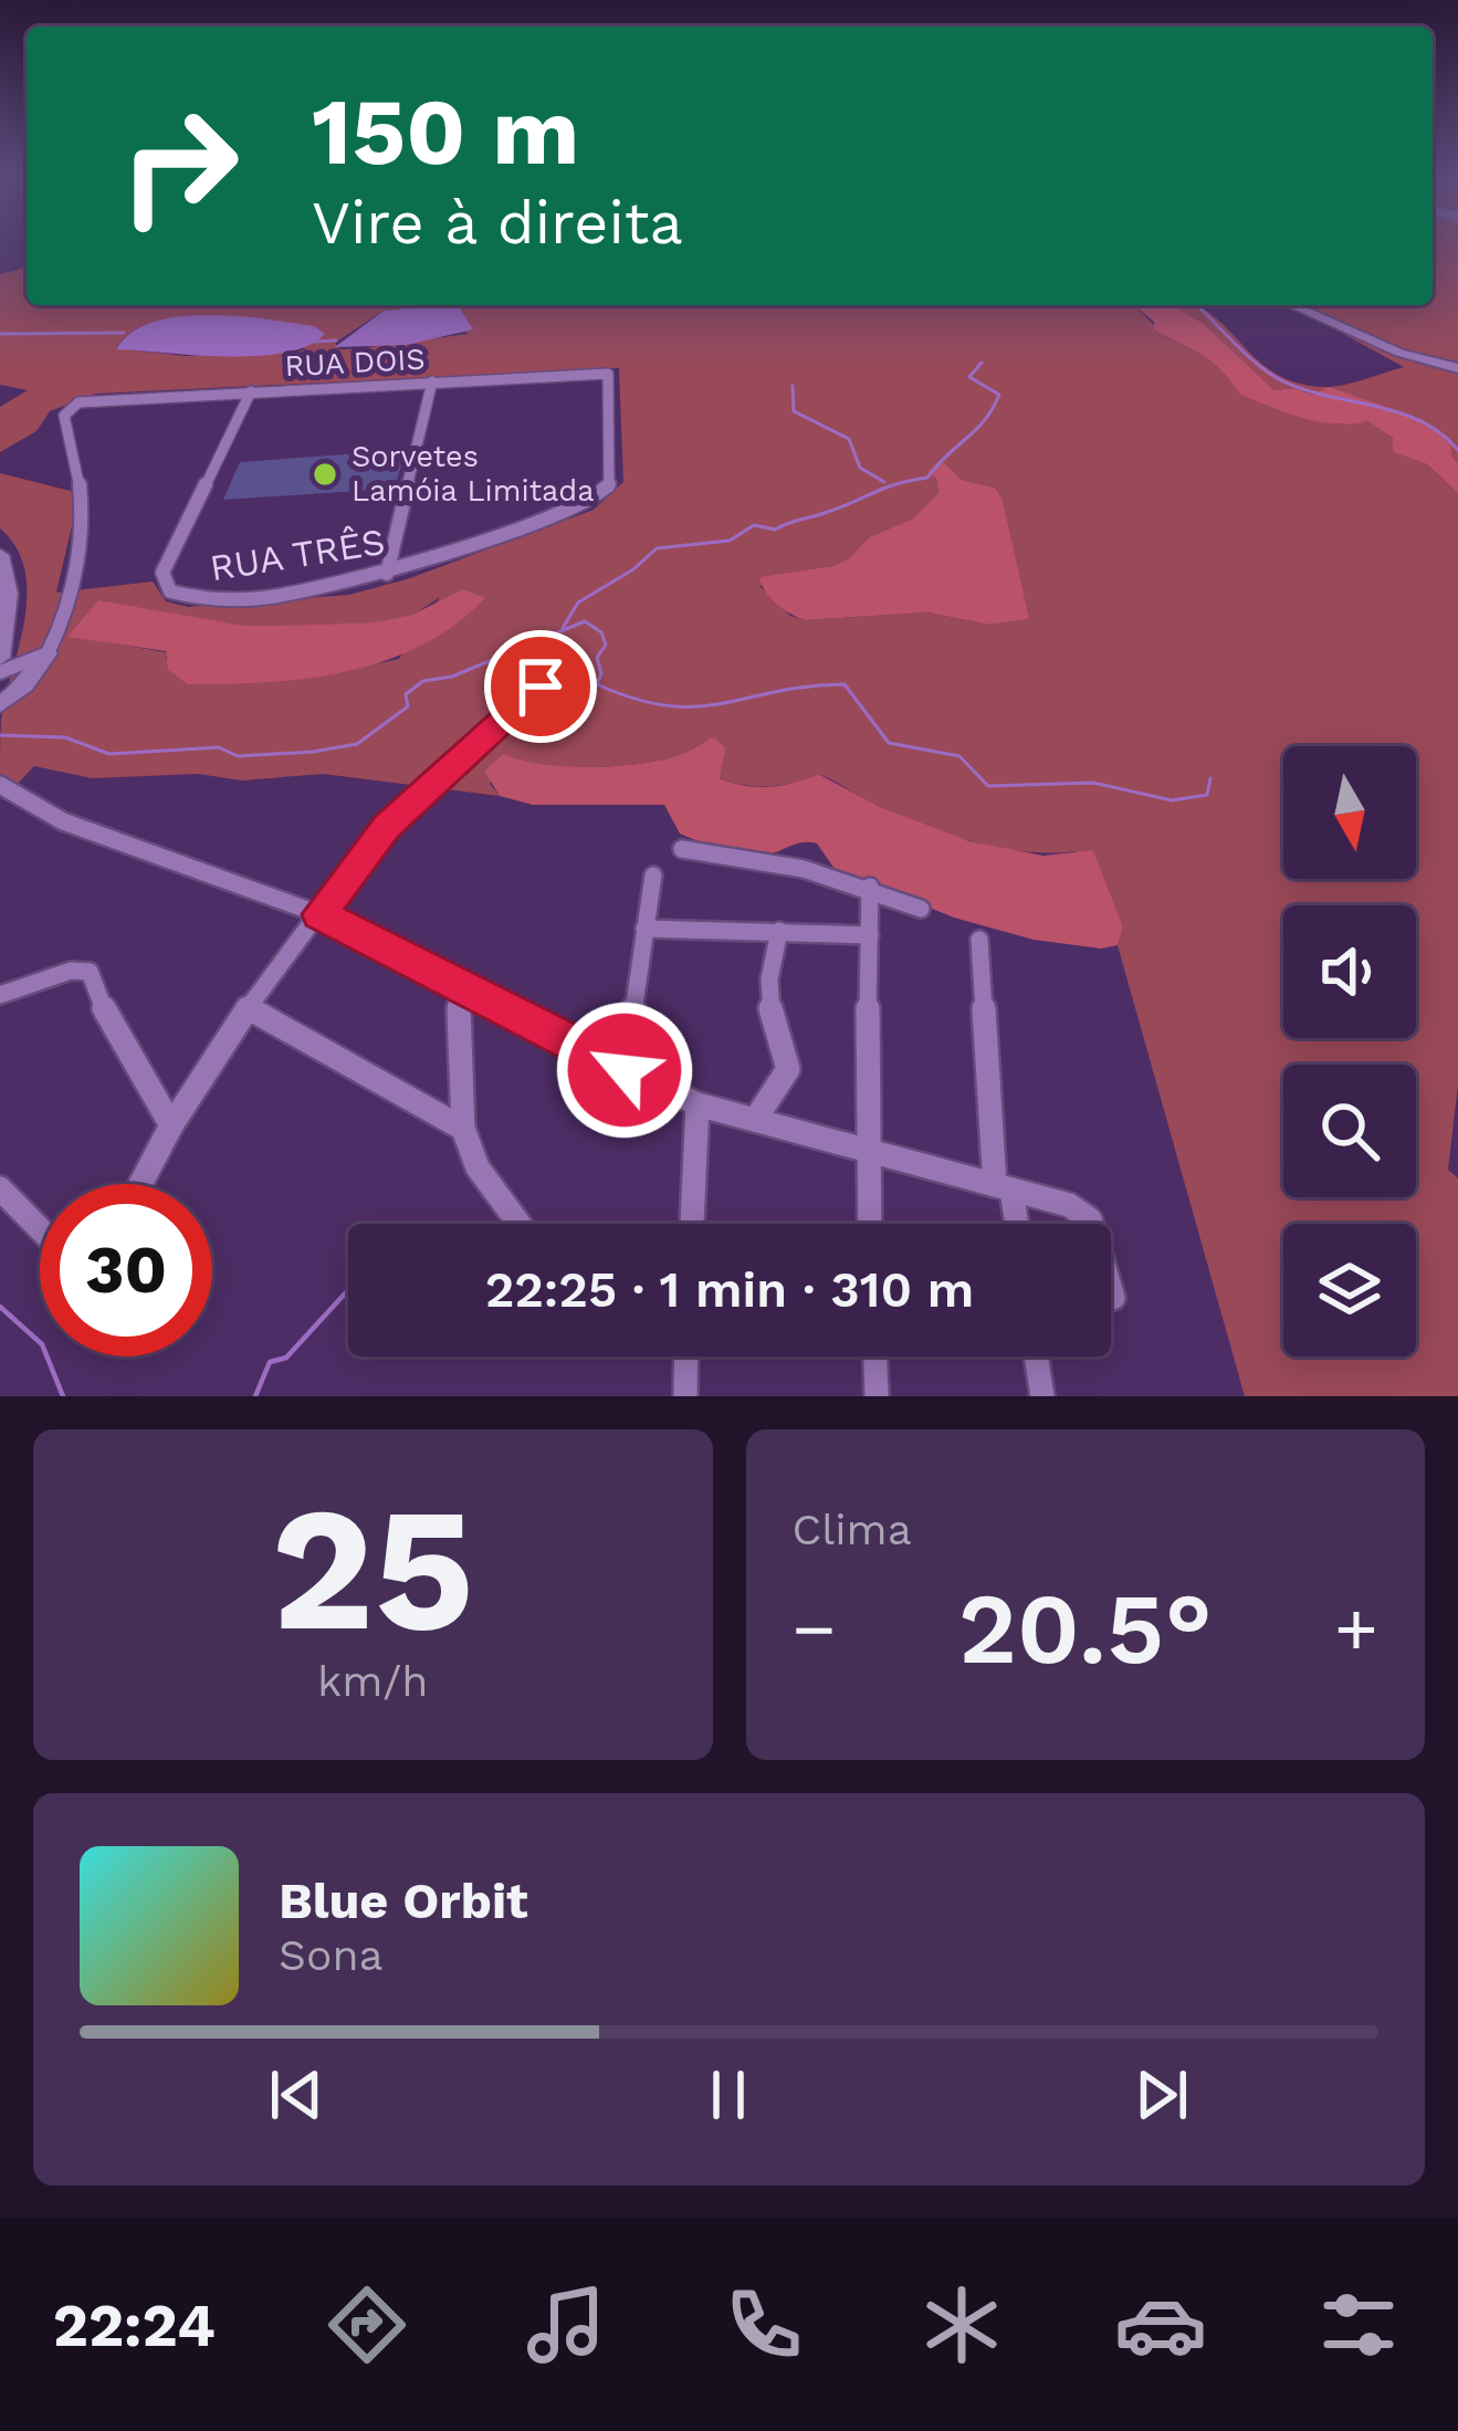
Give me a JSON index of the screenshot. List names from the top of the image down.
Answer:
{
  "streets": {
    "street": ["RUA DOIS", "RUA TRÊS"]
  },
  "crossings": [
    ["RUA DOIS", "RUA TRÊS"]
  ],
  "places": ["Sorvetes Lamóia Limitada"],
  "north": "bottom",
  "page": {
    "turn": ["150 m", "Vire à direita"],
    "limit": "30",
    "trip": "22:25 · 1 min · 310 m",
    "tile": [
      ["25", "km/h"],
      "Clima"
    ],
    "heat": ["−", "20.5°", "+"],
    "song": ["Blue Orbit", "Sona"],
    "tabs": "22:24"
  }
}
